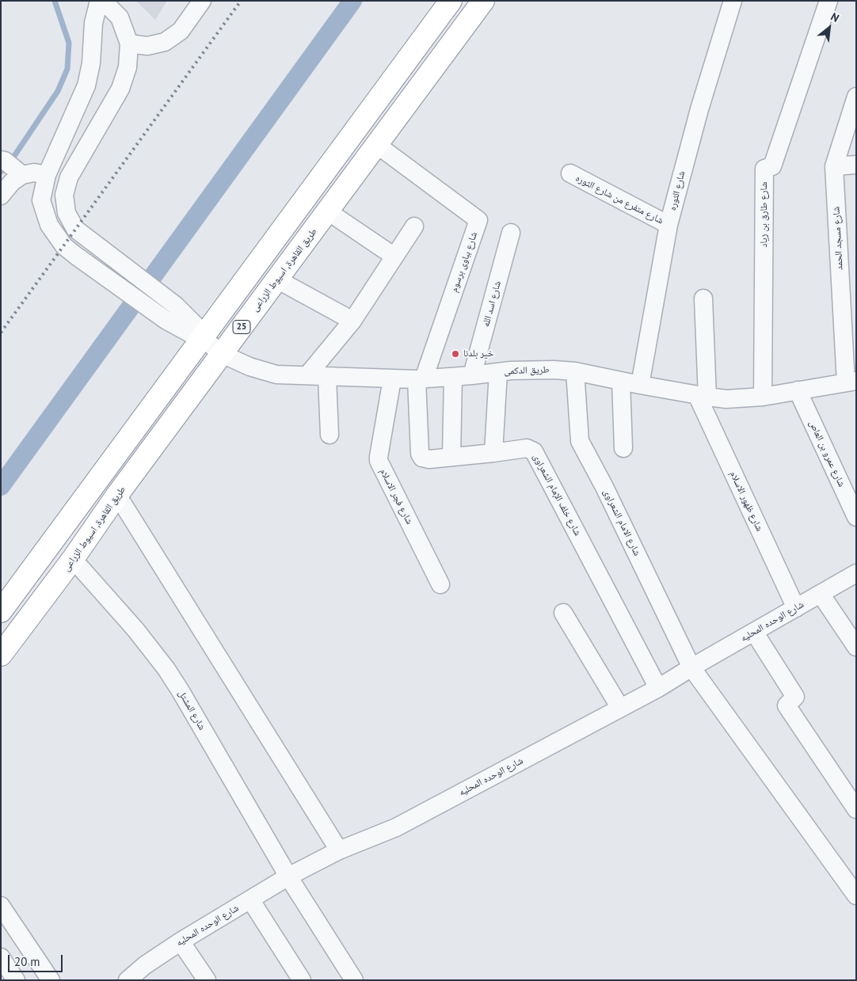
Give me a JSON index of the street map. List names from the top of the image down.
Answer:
{
  "streets": {
    "highway": ["طريق القاهرة, اسيوط الزراعى", "25"],
    "street": [
      "شارع الثوره",
      "شارع متفرع من شارع الثوره",
      "شارع طارق بن زياد",
      "شارع مسجد الحمد",
      "شارع بباوى برسوم",
      "شارع اسد الله",
      "طريق الدكمى",
      "شارع عمرو بن العاص",
      "شارع خلف الإمام الشعراوى",
      "شارع فجر الاسلام",
      "شارع ظهور الاسلام",
      "شارع الامام الشعراوى",
      "شارع الوحده المحليه",
      "شارع المشتل"
    ]
  },
  "crossings": [
    ["شارع الثوره", "شارع متفرع من شارع الثوره"],
    ["شارع الثوره", "طريق الدكمى"],
    ["شارع طارق بن زياد", "طريق الدكمى"],
    ["شارع مسجد الحمد", "طريق الدكمى"],
    ["شارع بباوى برسوم", "طريق القاهرة, اسيوط الزراعى"],
    ["شارع بباوى برسوم", "طريق الدكمى"],
    ["شارع بباوى برسوم", "شارع خلف الإمام الشعراوى"],
    ["طريق القاهرة, اسيوط الزراعى", "طريق الدكمى"],
    ["طريق القاهرة, اسيوط الزراعى", "شارع المشتل"],
    ["شارع اسد الله", "طريق الدكمى"],
    ["25", "طريق الدكمى"],
    ["طريق الدكمى", "شارع عمرو بن العاص"],
    ["طريق الدكمى", "شارع خلف الإمام الشعراوى"],
    ["طريق الدكمى", "شارع فجر الاسلام"],
    ["طريق الدكمى", "شارع ظهور الاسلام"],
    ["طريق الدكمى", "شارع الامام الشعراوى"],
    ["شارع خلف الإمام الشعراوى", "شارع الوحده المحليه"],
    ["شارع ظهور الاسلام", "شارع الوحده المحليه"],
    ["شارع الامام الشعراوى", "شارع الوحده المحليه"],
    ["شارع الوحده المحليه", "شارع المشتل"]
  ],
  "places": ["خير بلدنا"],
  "scale_bar": "20 m",
  "north": "top right"
}
